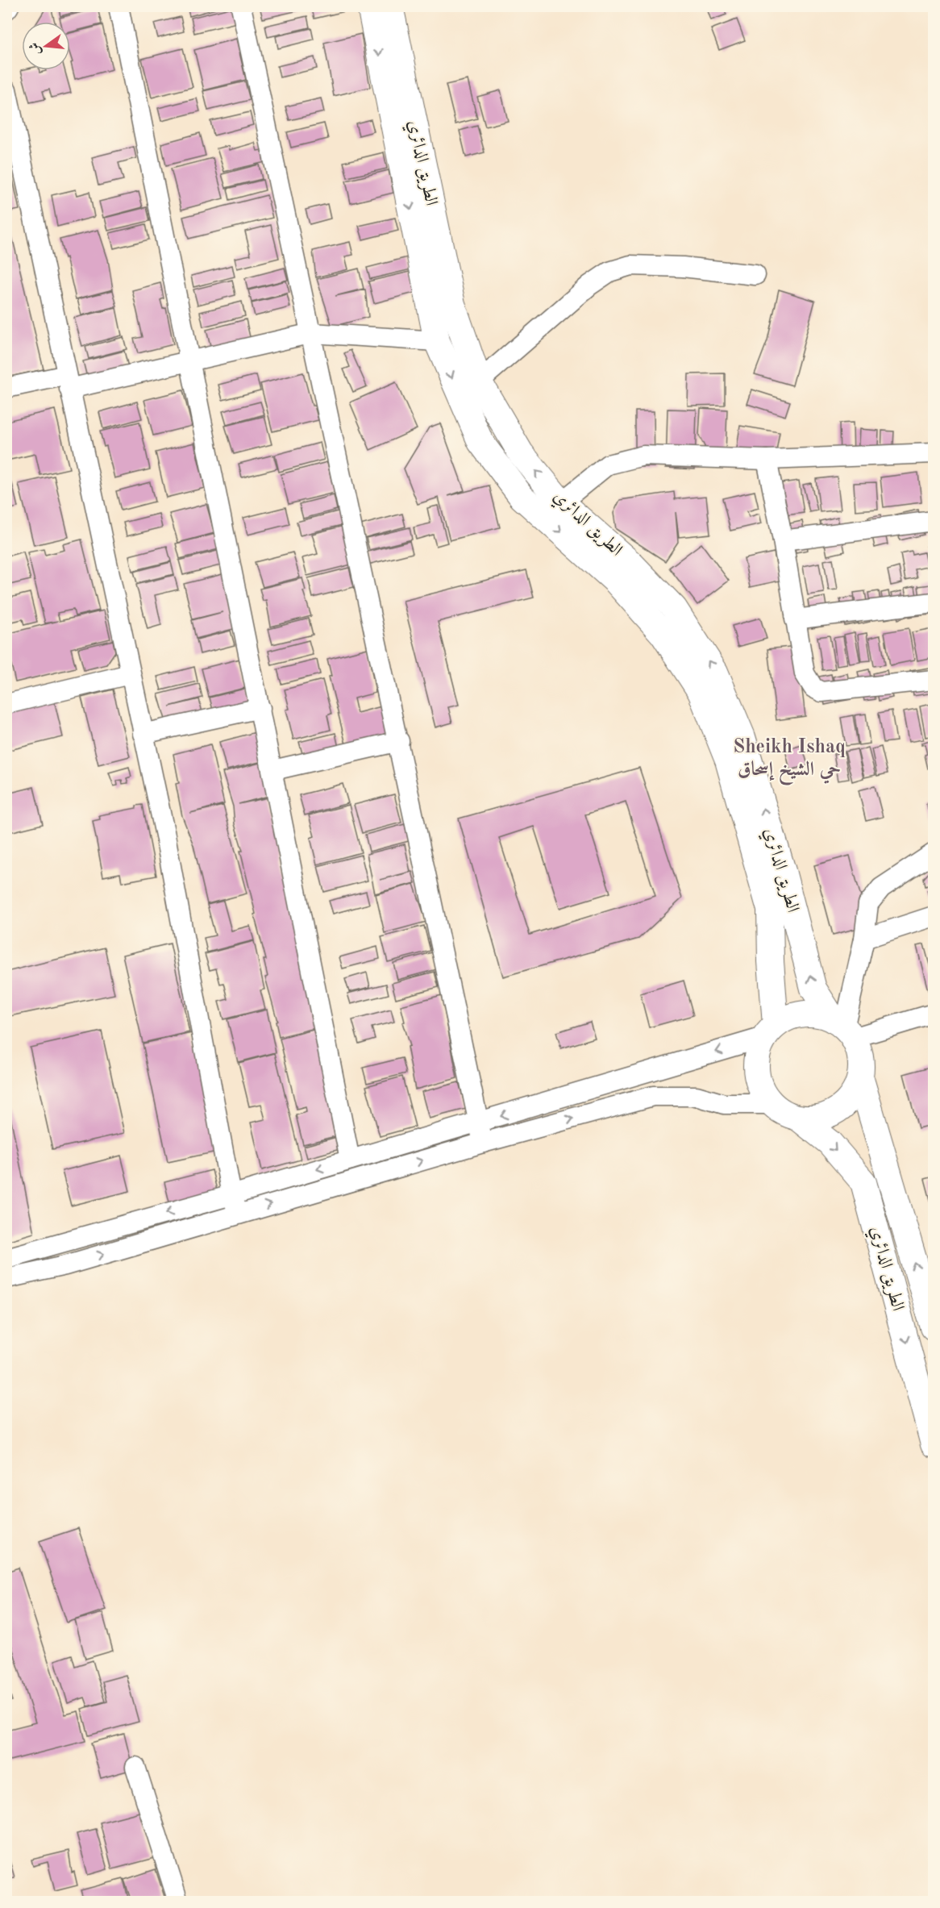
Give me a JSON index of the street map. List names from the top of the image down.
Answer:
{
  "streets": {
    "main road": ["الطريق الدائري"]
  },
  "districts": ["Sheikh Ishaq حي الشيخ إسحاق"],
  "north": "left"
}
